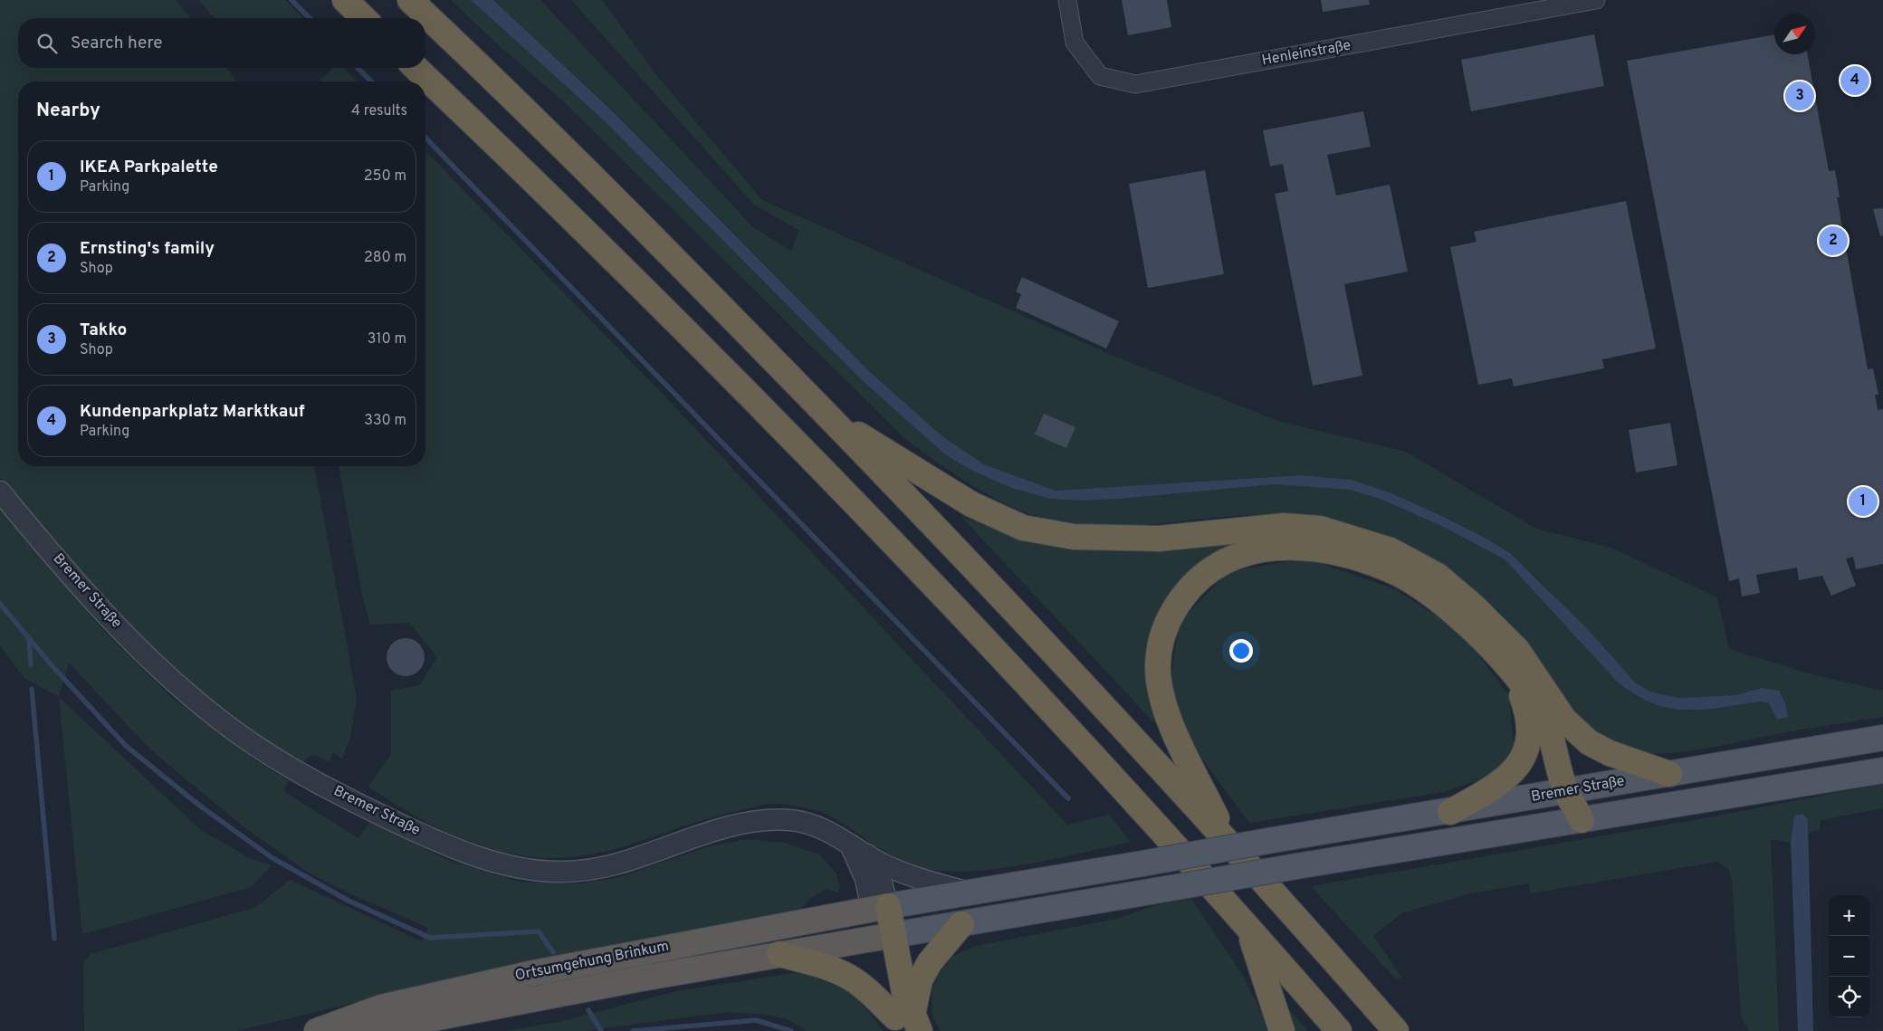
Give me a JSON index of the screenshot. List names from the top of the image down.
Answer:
{
  "streets": {
    "highway": ["Ortsumgehung Brinkum"],
    "main road": ["Bremer Straße"],
    "street": ["Henleinstraße"]
  },
  "crossings": [
    ["Bremer Straße", "Ortsumgehung Brinkum"]
  ],
  "north": "top right",
  "page": {
    "search": "Search here",
    "pins": [
      "4",
      "3",
      "2",
      "1"
    ],
    "heading": ["Nearby", "4 results"],
    "list": [
      {
        "mark": "1",
        "name": "IKEA Parkpalette",
        "note": "Parking",
        "value": "250 m"
      },
      {
        "mark": "2",
        "name": "Ernsting's family",
        "note": "Shop",
        "value": "280 m"
      },
      {
        "mark": "3",
        "name": "Takko",
        "note": "Shop",
        "value": "310 m"
      },
      {
        "mark": "4",
        "name": "Kundenparkplatz Marktkauf",
        "note": "Parking",
        "value": "330 m"
      }
    ],
    "map_buttons": ["+", "−"]
  }
}
